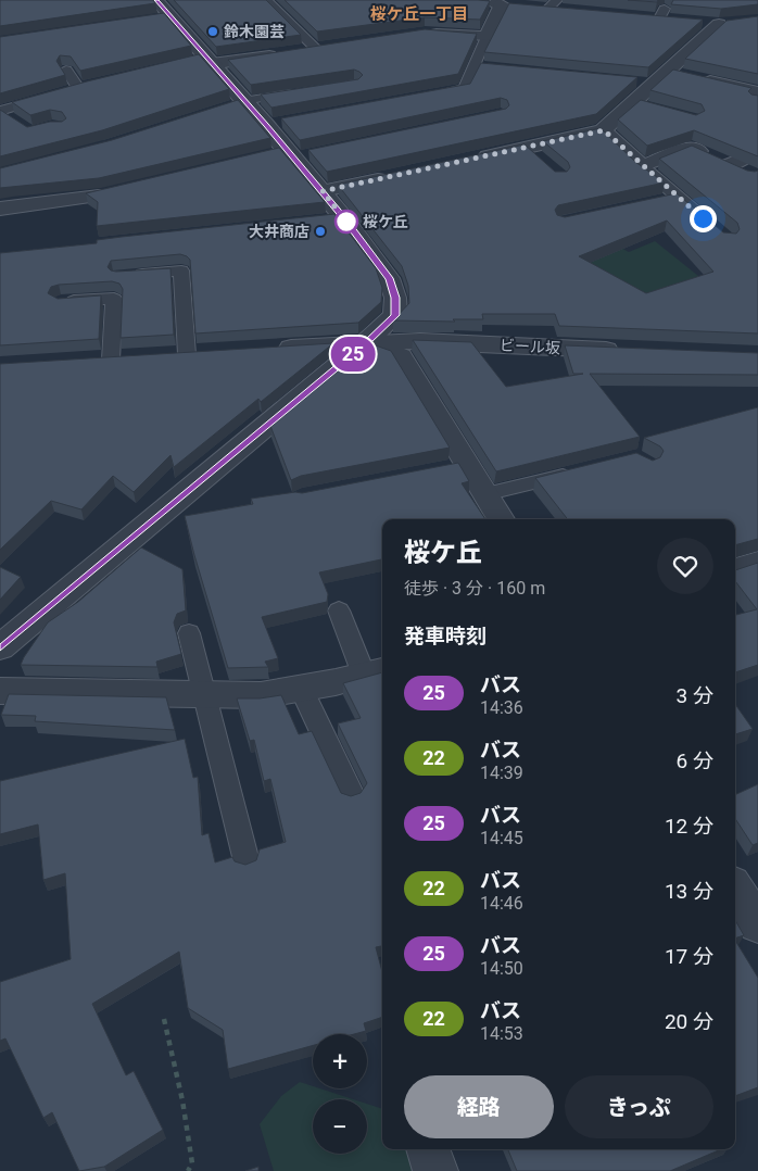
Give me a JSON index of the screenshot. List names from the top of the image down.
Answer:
{
  "streets": {
    "street": ["ビール坂"]
  },
  "districts": ["桜ケ丘一丁目"],
  "places": ["鈴木園芸", "桜ケ丘", "大井商店"],
  "lines": ["bus line 25"],
  "page": {
    "on_map": "25",
    "heading": [
      ["桜ケ丘", "徒歩 · 3 分 · 160 m"],
      "発車時刻"
    ],
    "list": [
      {
        "mark": "25",
        "name": "バス",
        "note": "14:36",
        "value": "3 分"
      },
      {
        "mark": "22",
        "name": "バス",
        "note": "14:39",
        "value": "6 分"
      },
      {
        "mark": "25",
        "name": "バス",
        "note": "14:45",
        "value": "12 分"
      },
      {
        "mark": "22",
        "name": "バス",
        "note": "14:46",
        "value": "13 分"
      },
      {
        "mark": "25",
        "name": "バス",
        "note": "14:50",
        "value": "17 分"
      },
      {
        "mark": "22",
        "name": "バス",
        "note": "14:53",
        "value": "20 分"
      }
    ],
    "map_buttons": ["+", "−"],
    "buttons": ["経路", "きっぷ"]
  }
}
